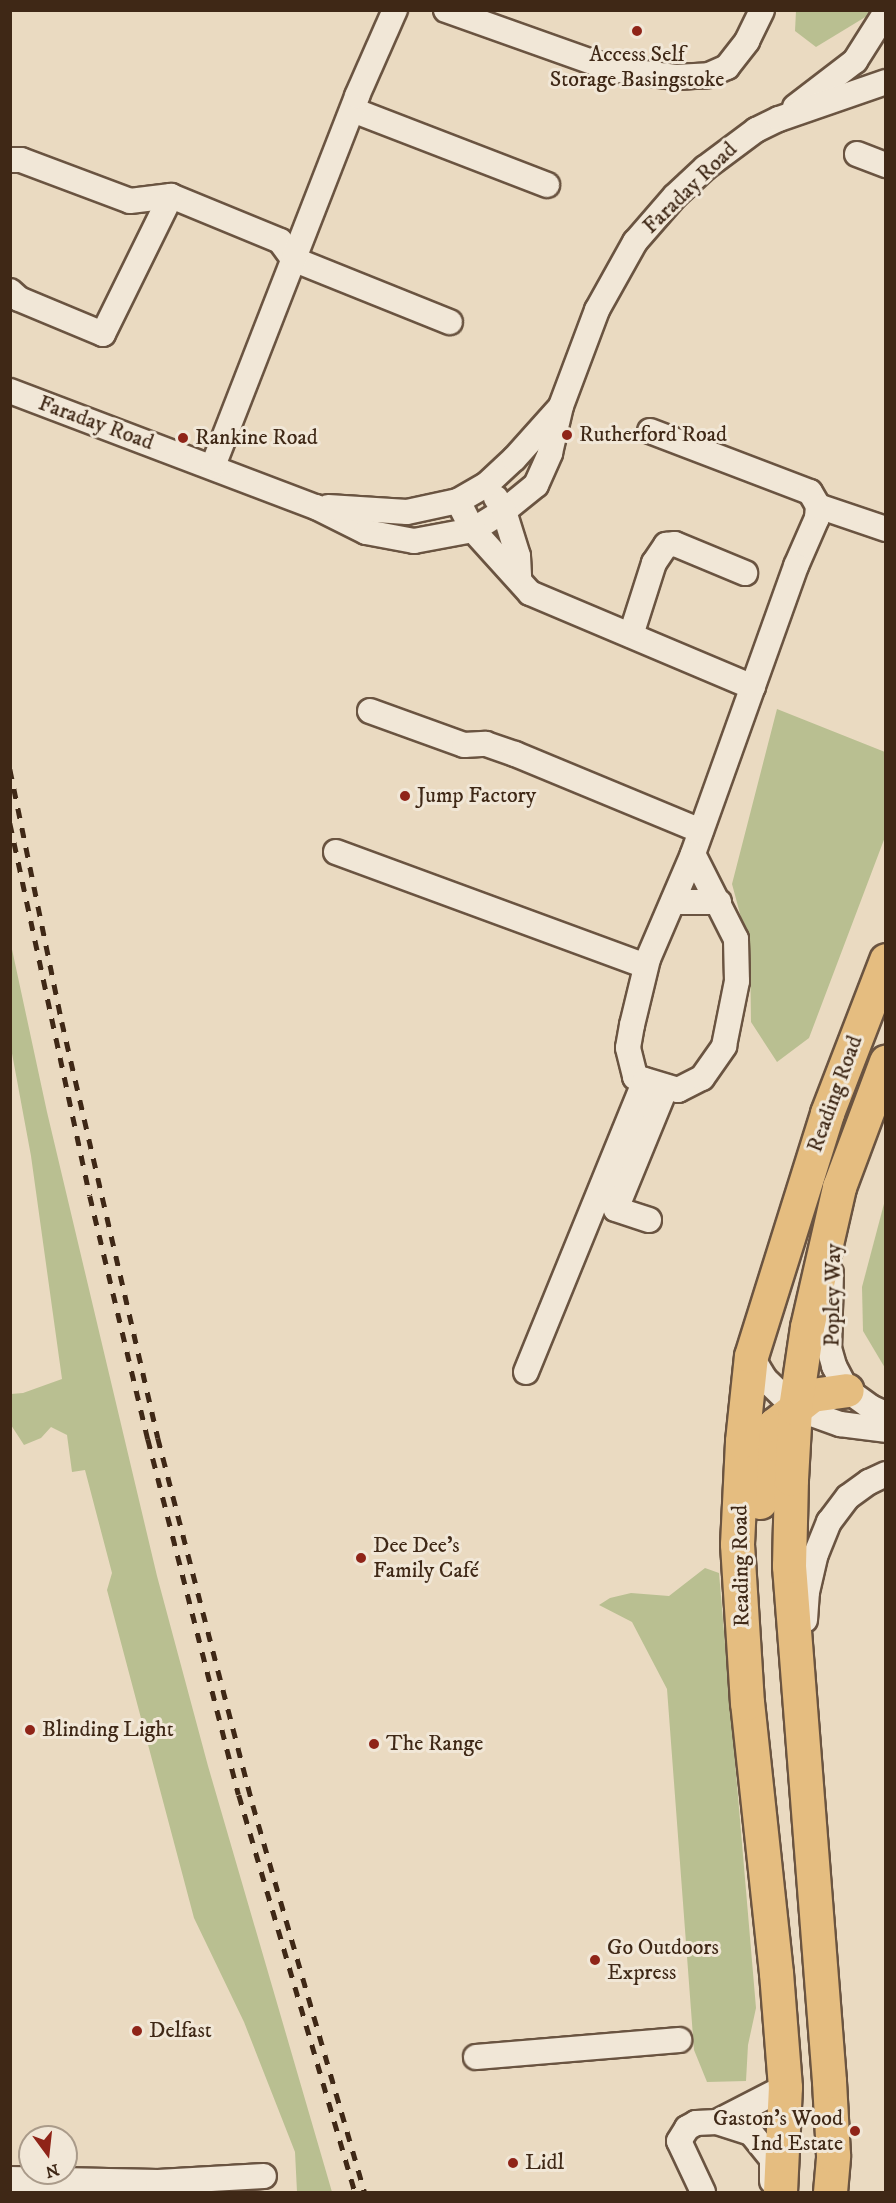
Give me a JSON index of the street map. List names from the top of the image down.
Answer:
{
  "streets": {
    "highway": ["Reading Road"],
    "street": ["Faraday Road", "Popley Way"]
  },
  "crossings": [
    ["Reading Road", "Popley Way"]
  ],
  "places": [
    "Access Self Storage Basingstoke",
    "Rutherford Road",
    "Rankine Road",
    "Jump Factory",
    "Dee Dee's Family Café",
    "Blinding Light",
    "The Range",
    "Go Outdoors Express",
    "Delfast",
    "Gaston's Wood Ind Estate",
    "Lidl"
  ],
  "north": "bottom"
}
